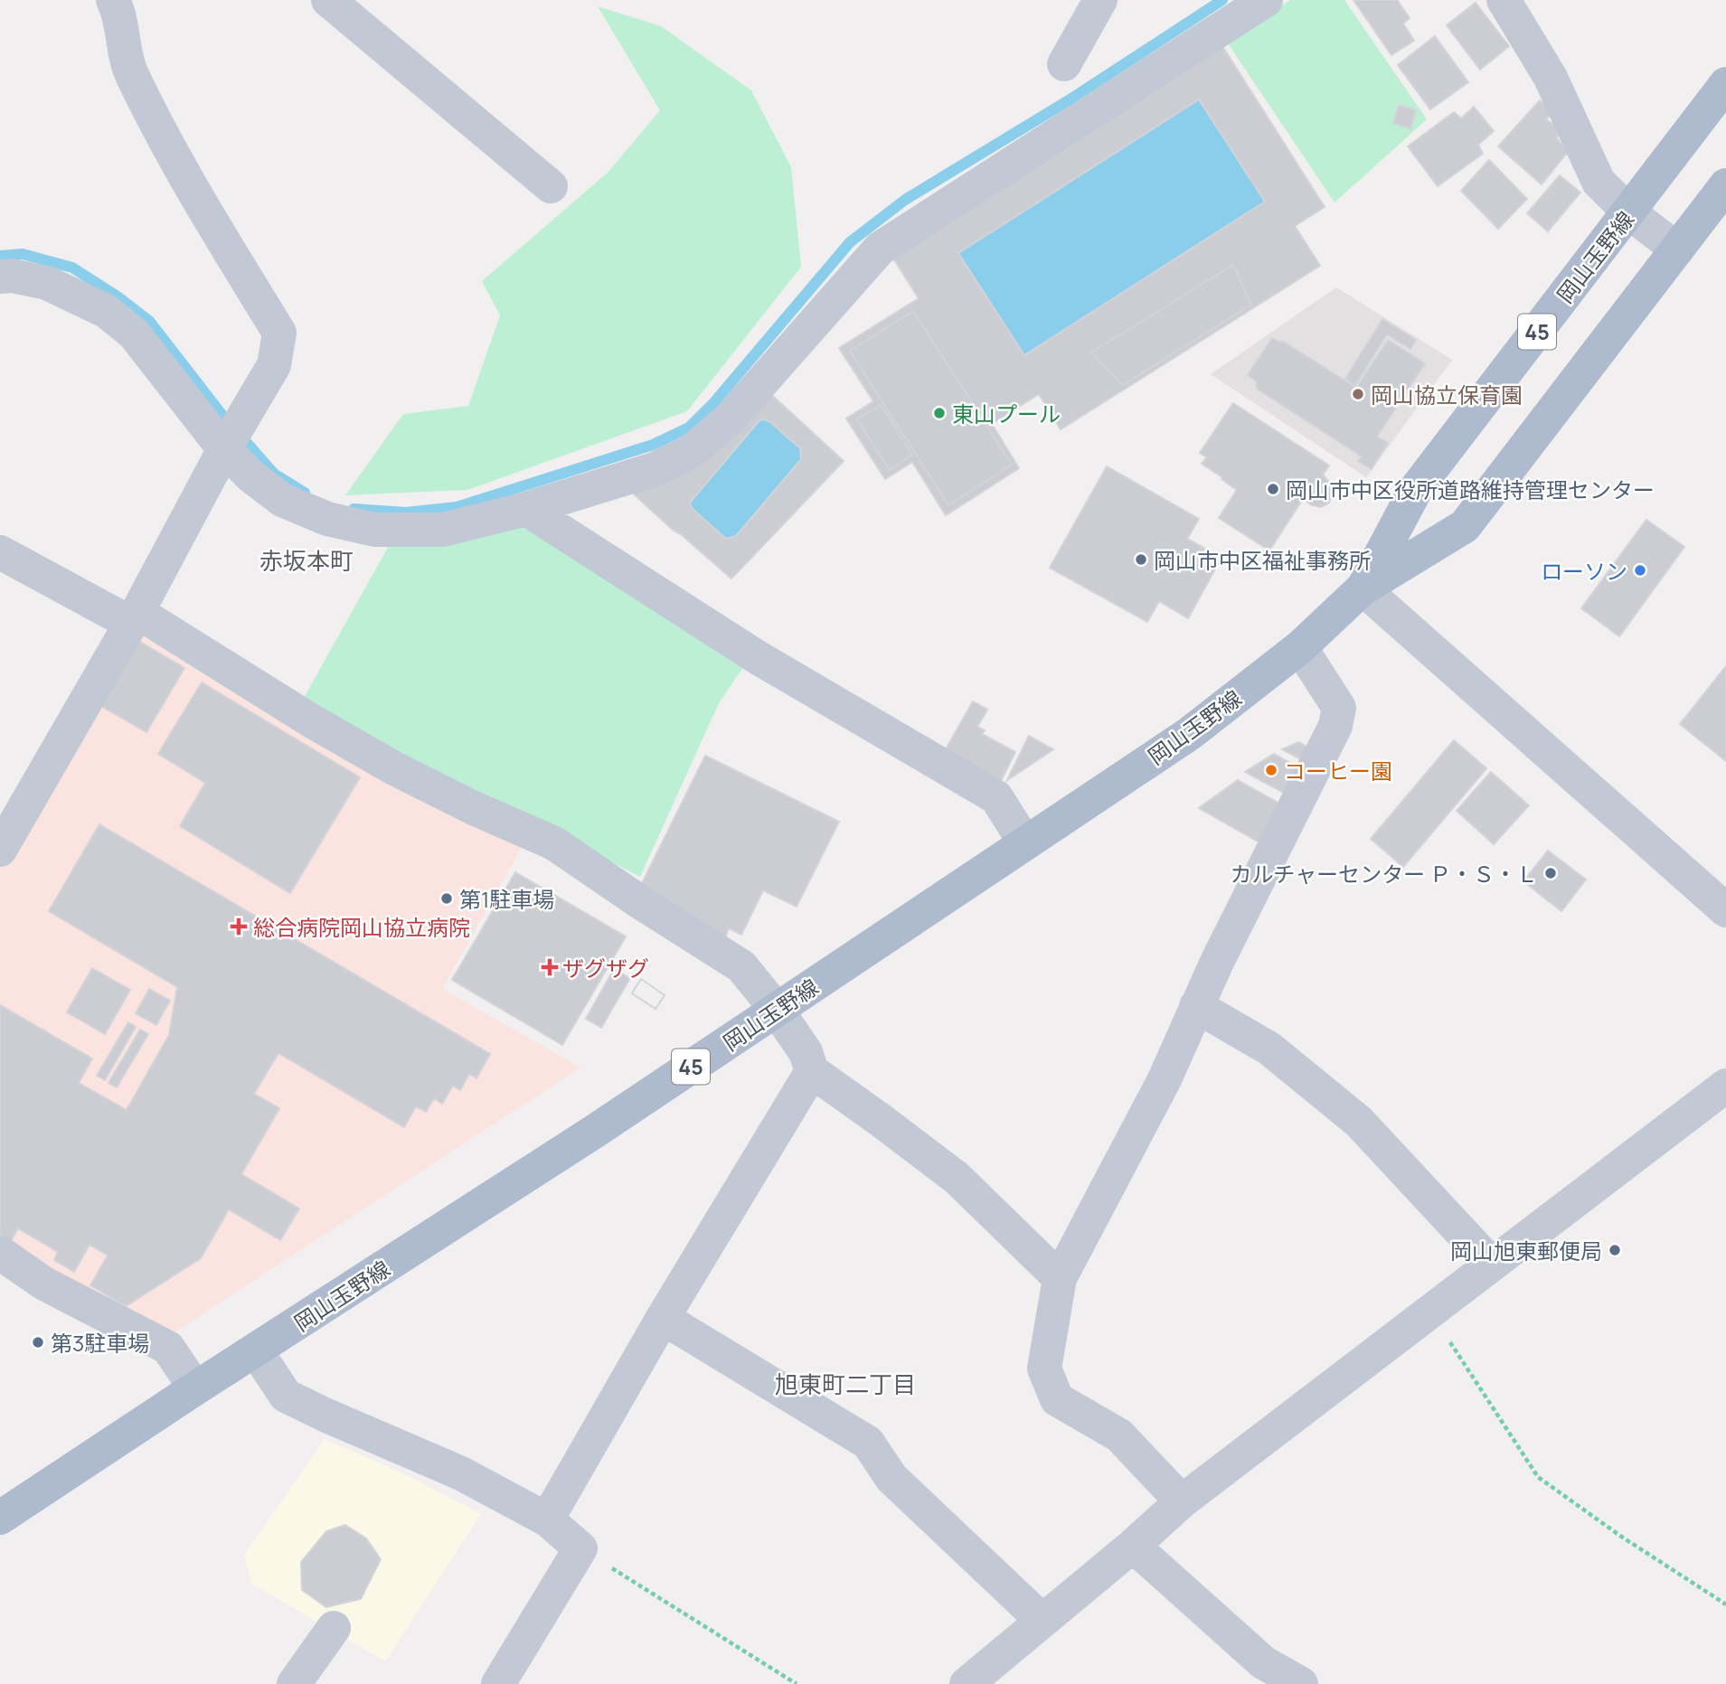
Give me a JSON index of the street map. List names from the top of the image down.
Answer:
{
  "streets": {
    "main road": ["岡山玉野線", "45"]
  },
  "districts": ["赤坂本町", "旭東町二丁目"],
  "places": {
    "other": [
      "岡山協立保育園",
      "東山プール",
      "岡山市中区役所道路維持管理センター",
      "岡山市中区福祉事務所",
      "ローソン",
      "コーヒー園",
      "カルチャーセンター Ｐ・Ｓ・Ｌ",
      "第1駐車場",
      "岡山旭東郵便局",
      "第3駐車場"
    ],
    "health": ["総合病院岡山協立病院", "ザグザグ"]
  }
}
